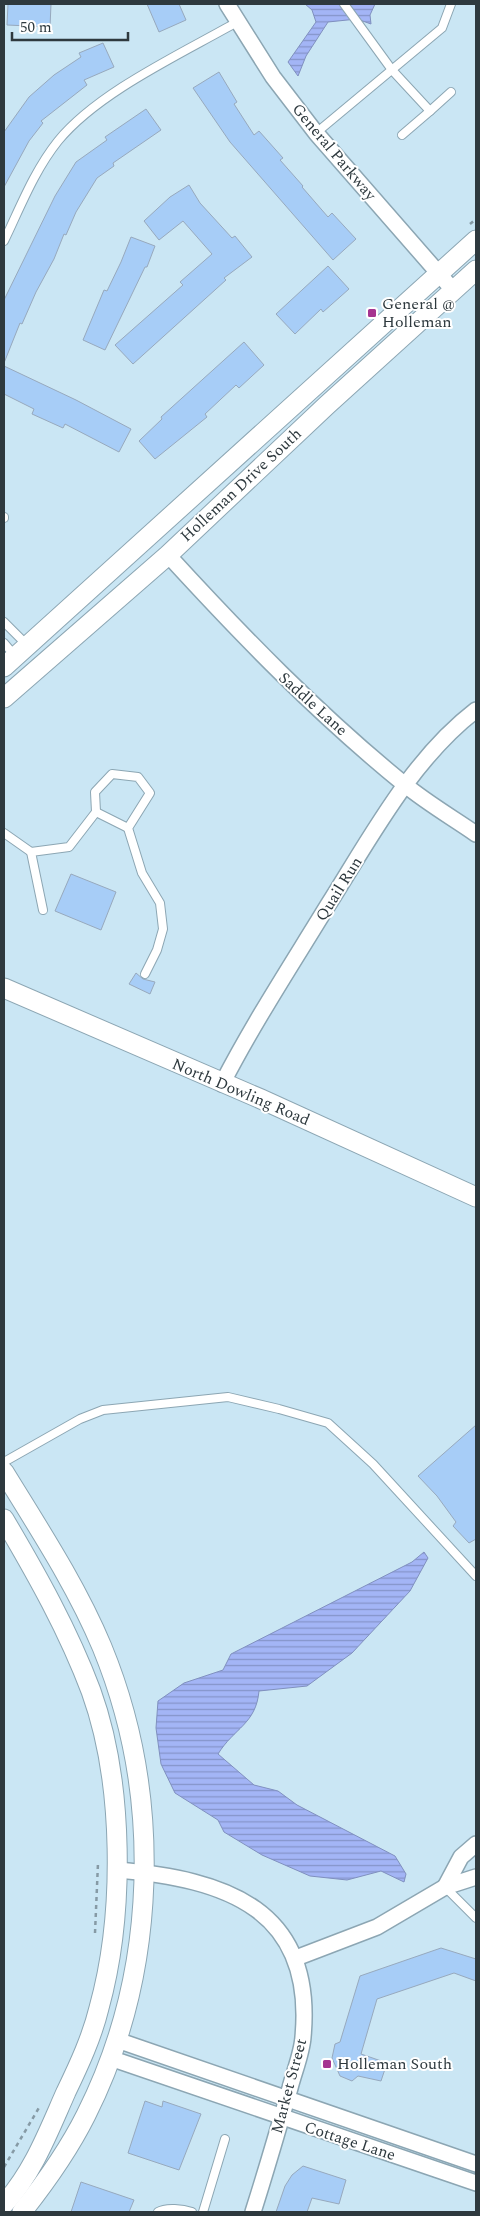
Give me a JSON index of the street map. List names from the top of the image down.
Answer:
{
  "streets": {
    "street": [
      "General Parkway",
      "Holleman Drive South",
      "Saddle Lane",
      "Quail Run",
      "North Dowling Road",
      "Market Street",
      "Cottage Lane"
    ]
  },
  "crossings": [
    ["General Parkway", "Holleman Drive South"],
    ["Holleman Drive South", "Saddle Lane"],
    ["Saddle Lane", "Quail Run"],
    ["Quail Run", "North Dowling Road"],
    ["Market Street", "Cottage Lane"]
  ],
  "places": {
    "transit": ["General @ Holleman", "Holleman South"]
  },
  "scale_bar": "50 m"
}
